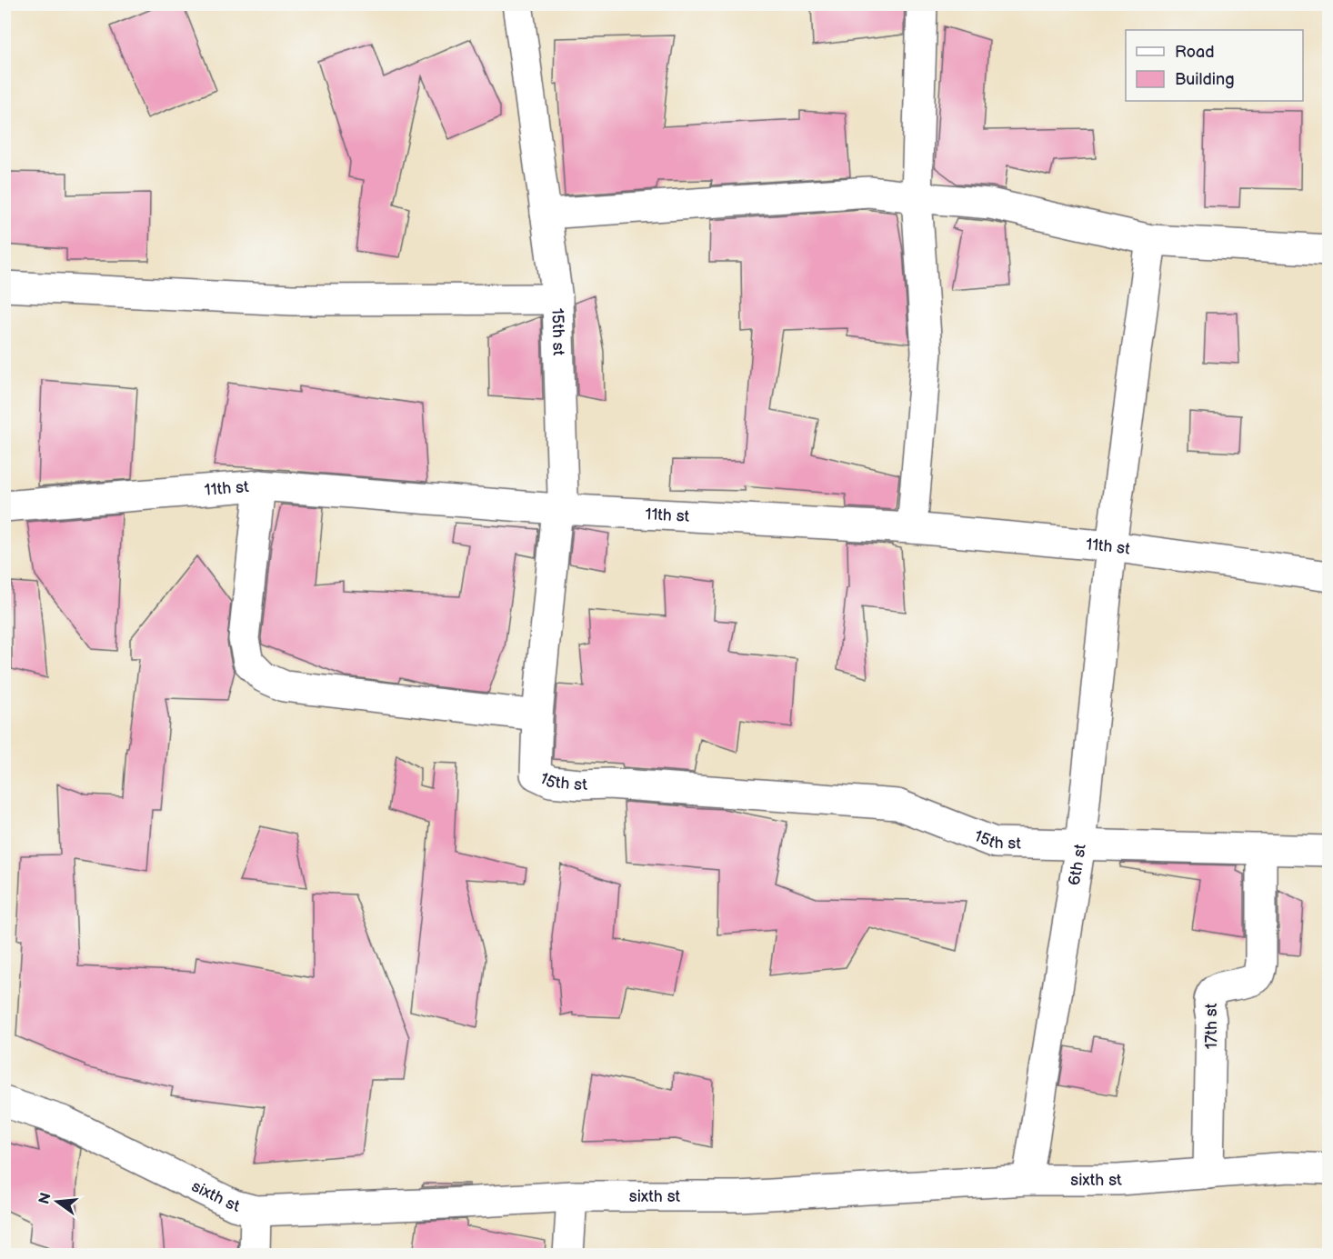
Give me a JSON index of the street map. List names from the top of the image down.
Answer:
{
  "streets": {
    "street": [
      "15th st",
      "11th st",
      "6th st",
      "17th st",
      "sixth st"
    ]
  },
  "crossings": [
    ["15th st", "11th st"],
    ["15th st", "6th st"],
    ["15th st", "17th st"],
    ["11th st", "6th st"],
    ["6th st", "sixth st"],
    ["17th st", "sixth st"]
  ],
  "legend": ["Road", "Building"],
  "north": "left"
}
